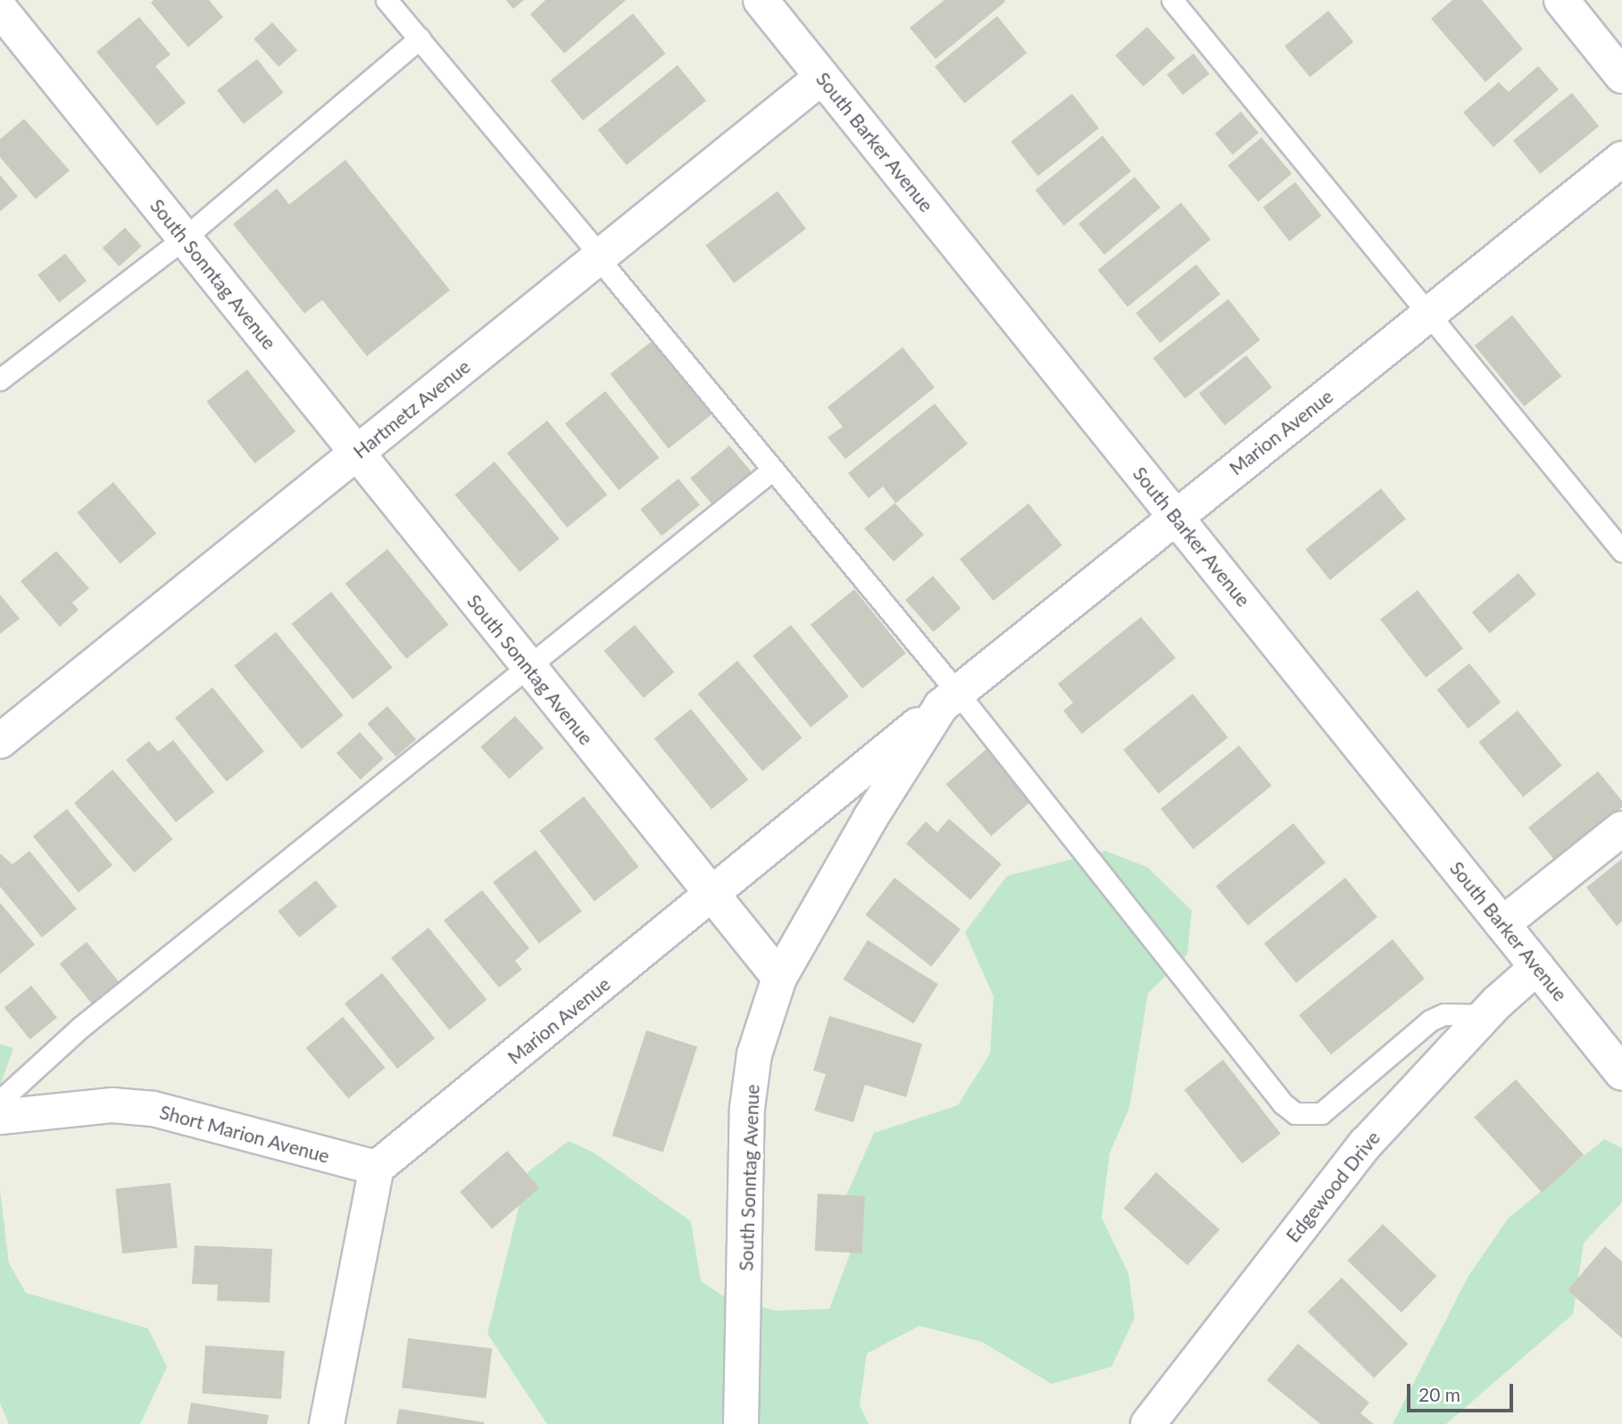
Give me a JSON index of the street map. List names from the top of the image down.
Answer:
{
  "streets": {
    "street": [
      "South Barker Avenue",
      "South Sonntag Avenue",
      "Hartmetz Avenue",
      "Marion Avenue",
      "Short Marion Avenue",
      "Edgewood Drive"
    ]
  },
  "crossings": [
    ["South Barker Avenue", "Hartmetz Avenue"],
    ["South Barker Avenue", "Marion Avenue"],
    ["South Barker Avenue", "Edgewood Drive"],
    ["South Sonntag Avenue", "Hartmetz Avenue"],
    ["South Sonntag Avenue", "Marion Avenue"],
    ["Marion Avenue", "Short Marion Avenue"]
  ],
  "scale_bar": "20 m"
}
